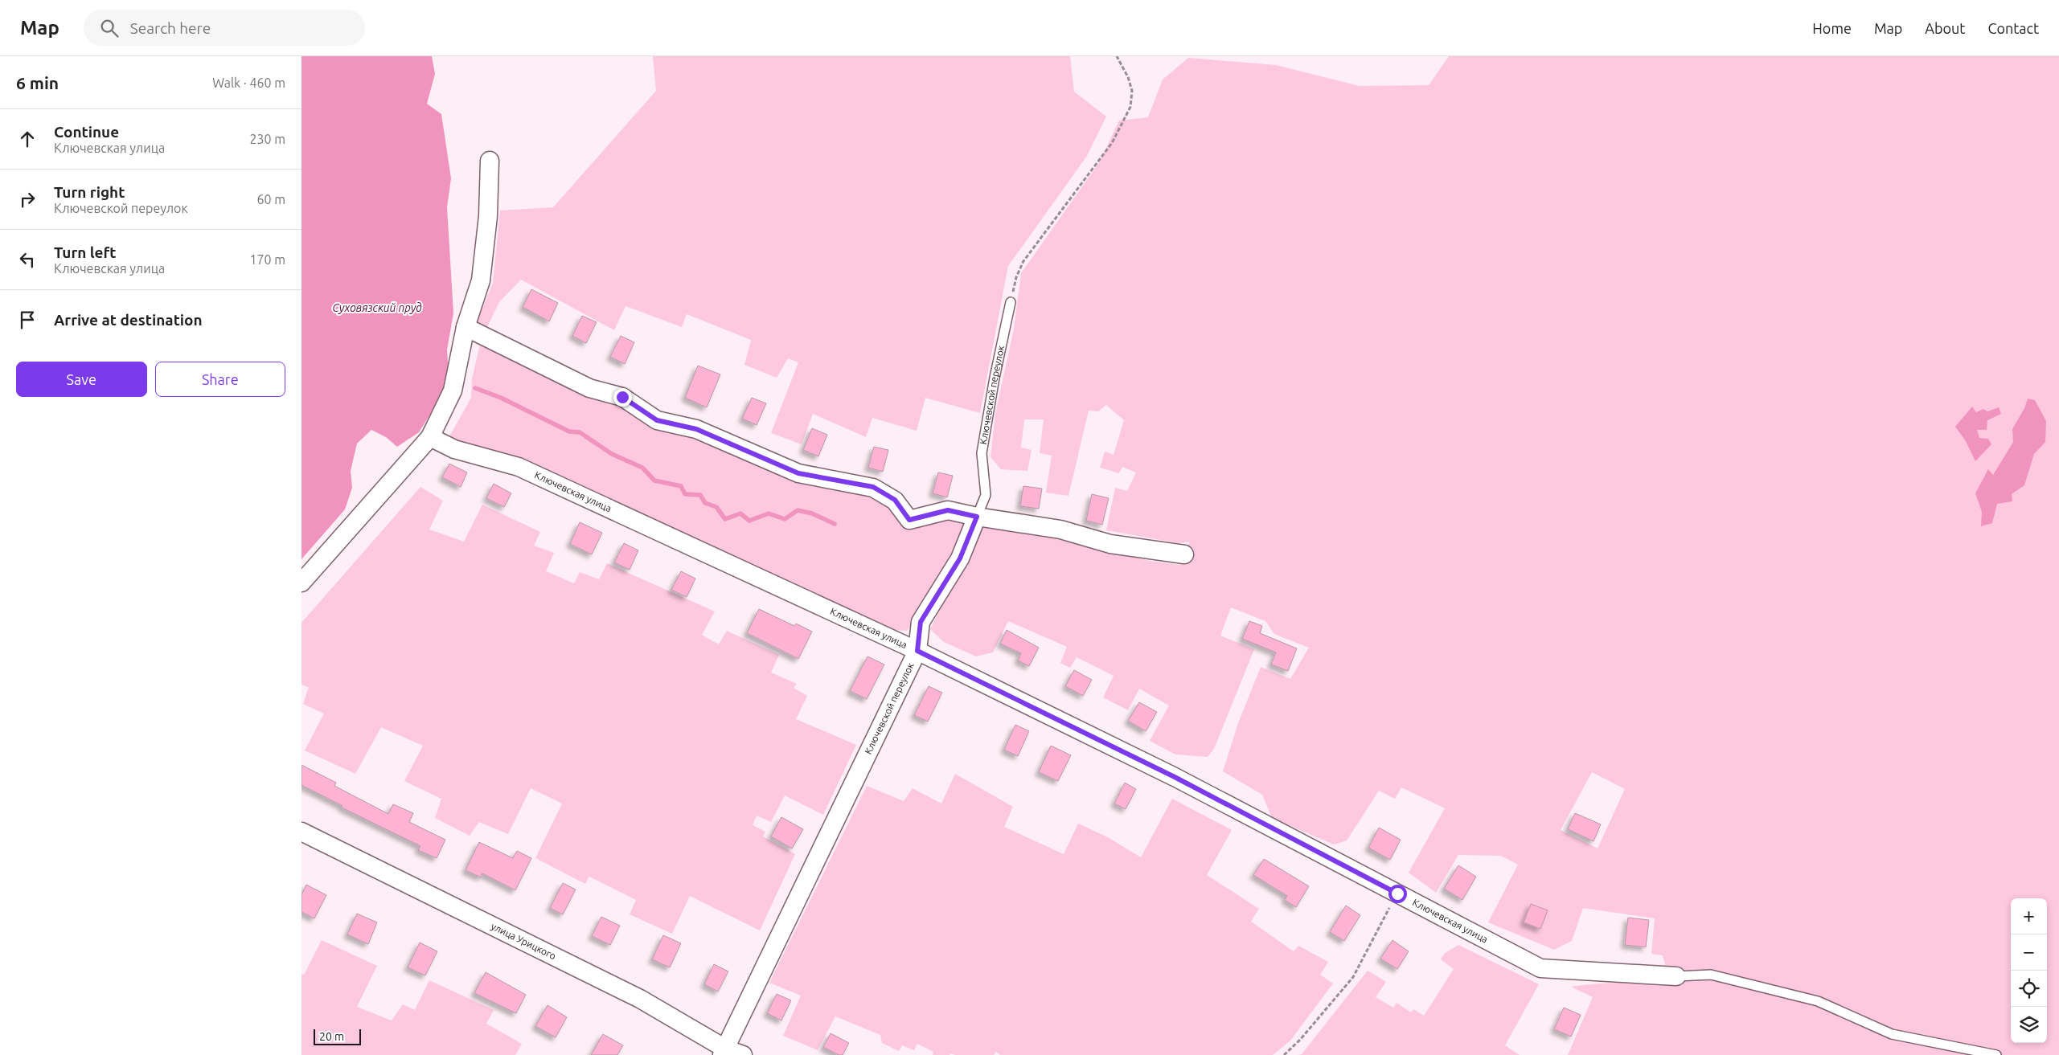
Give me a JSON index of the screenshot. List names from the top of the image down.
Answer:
{
  "streets": {
    "street": ["Ключевской переулок", "Ключевская улица", "улица Урицкого"]
  },
  "crossings": [
    ["Ключевской переулок", "Ключевская улица"],
    ["Ключевской переулок", "улица Урицкого"]
  ],
  "water": ["Суховязский пруд"],
  "scale_bar": "20 m",
  "page": {
    "header": "Map",
    "search": "Search here",
    "nav": [
      "Home",
      "Map",
      "About",
      "Contact"
    ],
    "heading": ["6 min", "Walk · 460 m"],
    "list": [
      ["Continue", "Ключевская улица", "230 m"],
      ["Turn right", "Ключевской переулок", "60 m"],
      ["Turn left", "Ключевская улица", "170 m"],
      "Arrive at destination"
    ],
    "buttons": ["Save", "Share"],
    "map_buttons": ["+", "−"],
    "scale": "20 m"
  }
}
